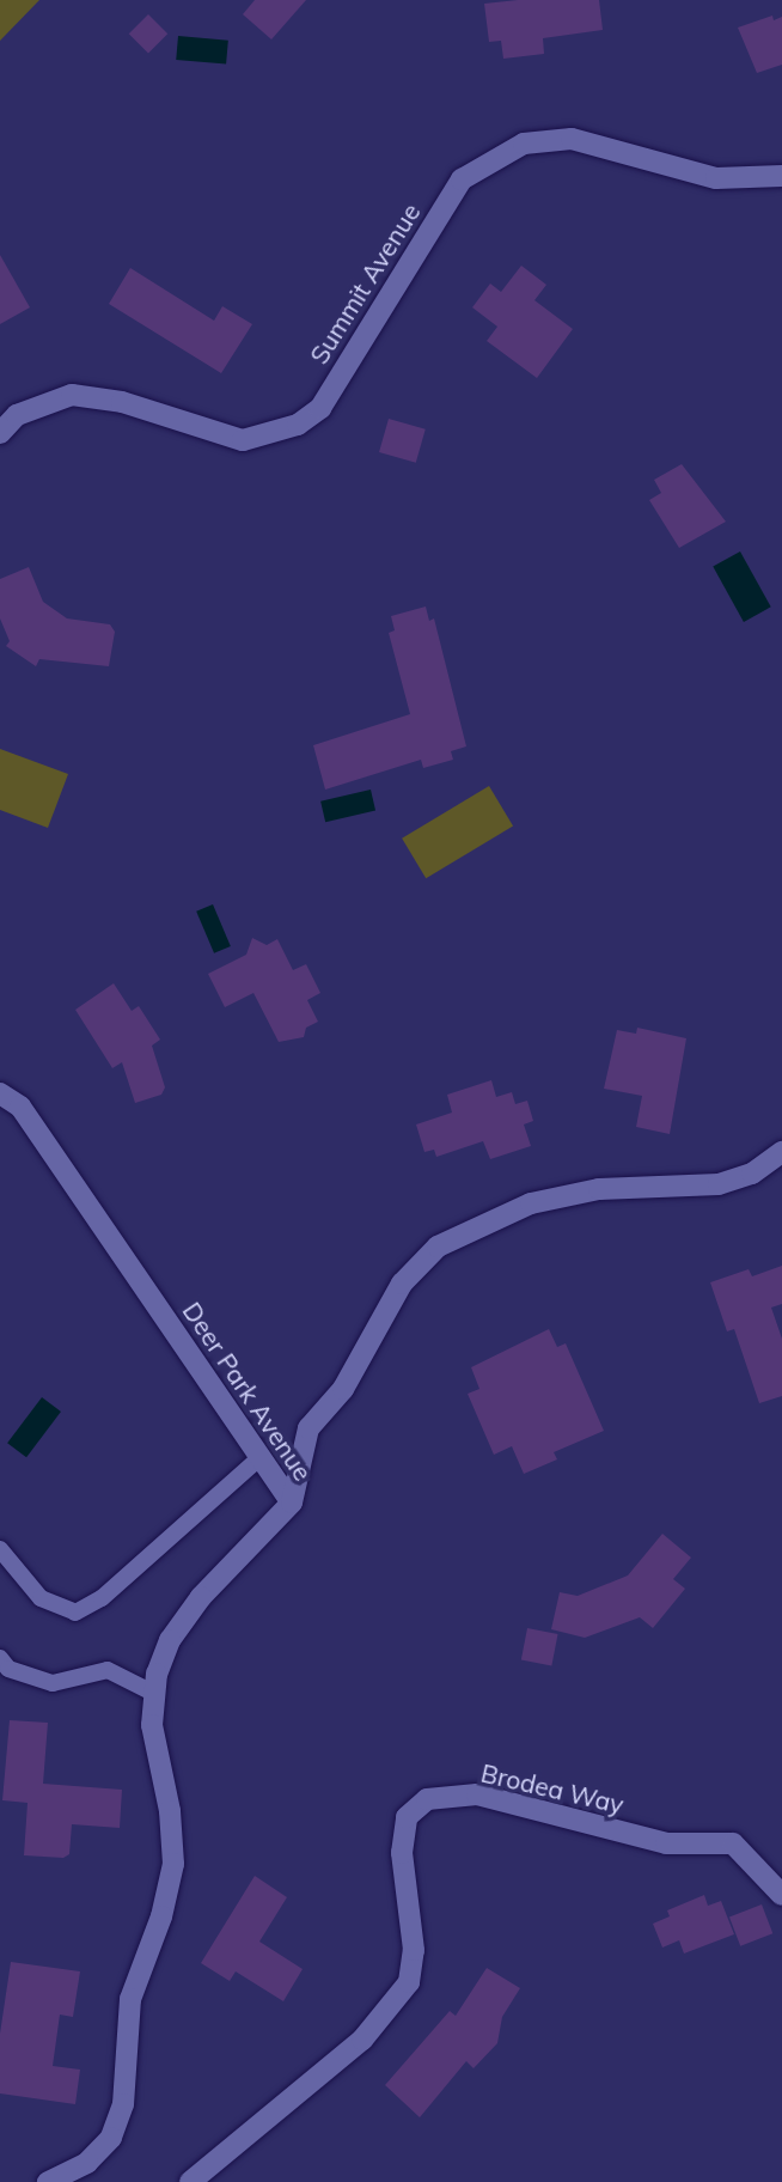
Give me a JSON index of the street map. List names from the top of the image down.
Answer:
{
  "streets": {
    "street": ["Summit Avenue", "Deer Park Avenue", "Brodea Way"]
  }
}
